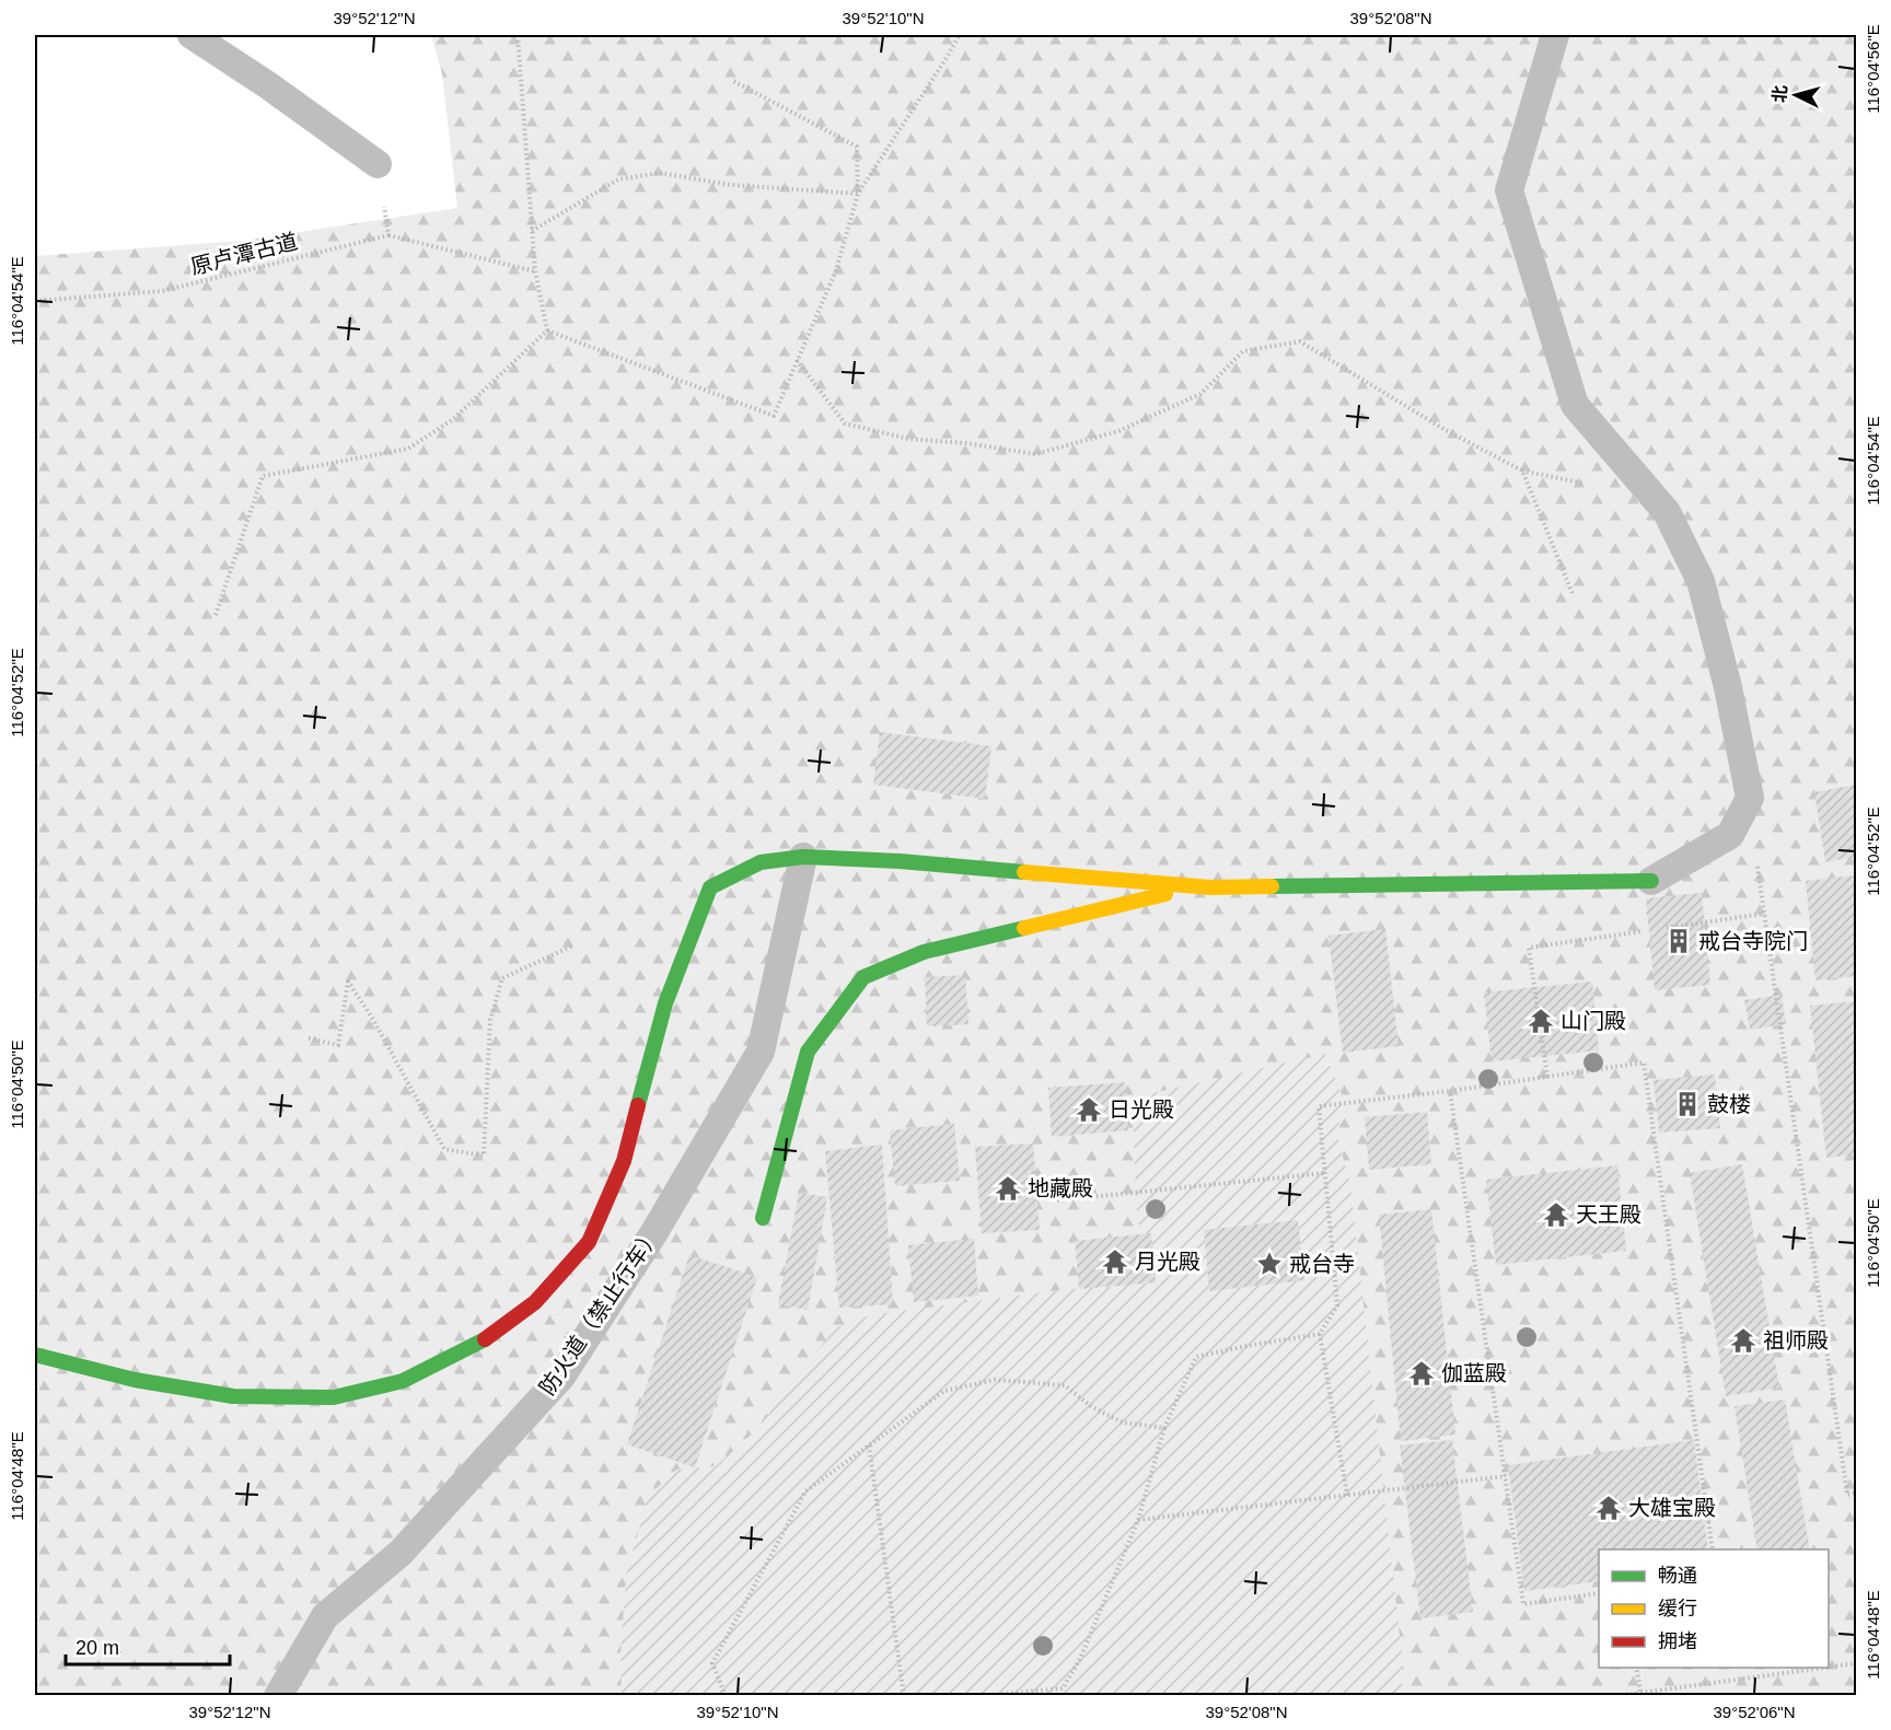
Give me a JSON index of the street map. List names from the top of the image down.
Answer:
{
  "streets": {
    "lane": ["防火道（禁止行车）"],
    "path": ["原卢潭古道"]
  },
  "places": {
    "building": ["戒台寺院门", "鼓楼"],
    "temple": [
      "山门殿",
      "日光殿",
      "地藏殿",
      "天王殿",
      "月光殿",
      "祖师殿",
      "伽蓝殿",
      "大雄宝殿"
    ],
    "place": ["戒台寺"]
  },
  "legend": ["畅通", "缓行", "拥堵"],
  "scale_bar": "20 m",
  "north": "left",
  "coordinates": [
    "39°52'12\"N",
    "39°52'10\"N",
    "39°52'08\"N",
    "116°04'56\"E",
    "116°04'54\"E",
    "116°04'52\"E",
    "116°04'50\"E",
    "116°04'48\"E",
    "39°52'06\"N"
  ]
}
